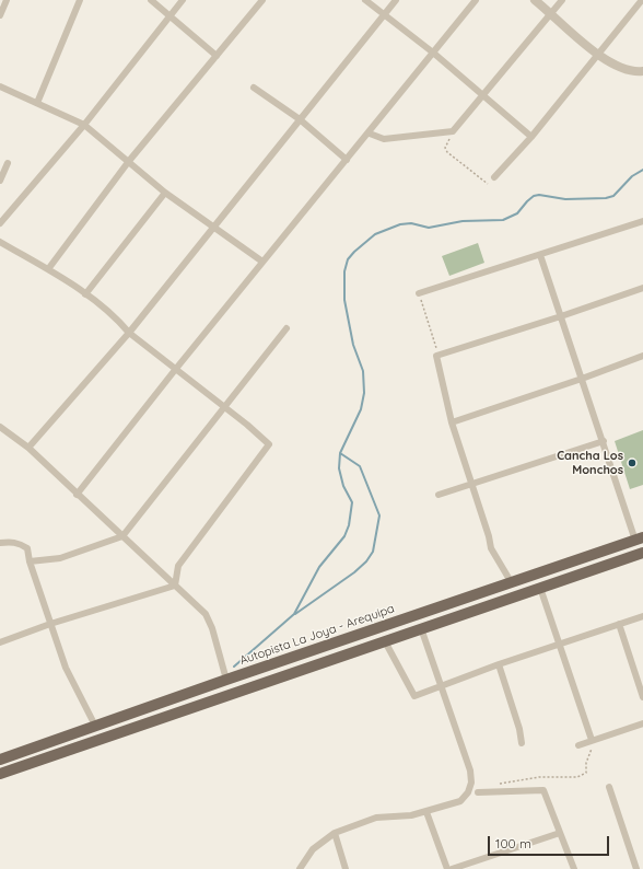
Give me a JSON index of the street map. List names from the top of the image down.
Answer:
{
  "streets": {
    "main road": ["Autopista La Joya - Arequipa"]
  },
  "places": ["Cancha Los Monchos"],
  "scale_bar": "100 m"
}
